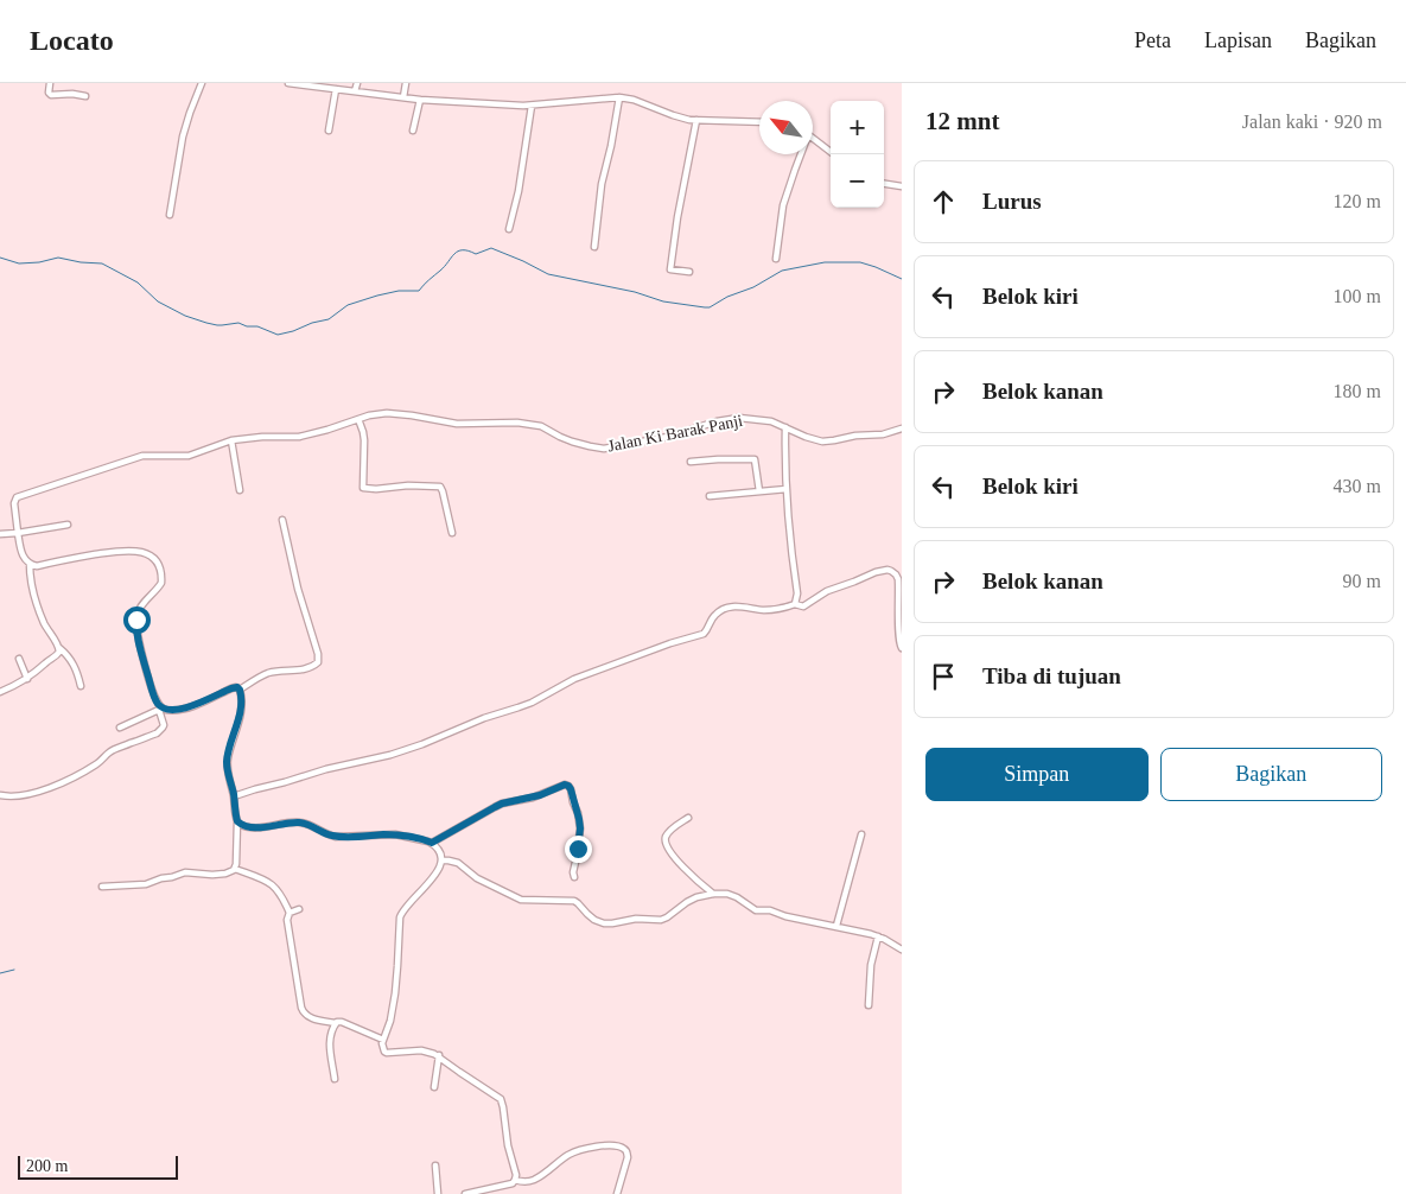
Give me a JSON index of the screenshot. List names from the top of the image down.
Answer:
{
  "streets": {
    "street": ["Jalan Ki Barak Panji"]
  },
  "scale_bar": "200 m",
  "north": "top left",
  "page": {
    "header": "Locato",
    "nav": ["Peta", "Lapisan", "Bagikan"],
    "heading": ["12 mnt", "Jalan kaki · 920 m"],
    "map_buttons": ["+", "−"],
    "list": [
      ["Lurus", "120 m"],
      ["Belok kiri", "100 m"],
      ["Belok kanan", "180 m"],
      ["Belok kiri", "430 m"],
      ["Belok kanan", "90 m"],
      "Tiba di tujuan"
    ],
    "buttons": ["Simpan", "Bagikan"],
    "scale": "200 m"
  }
}
